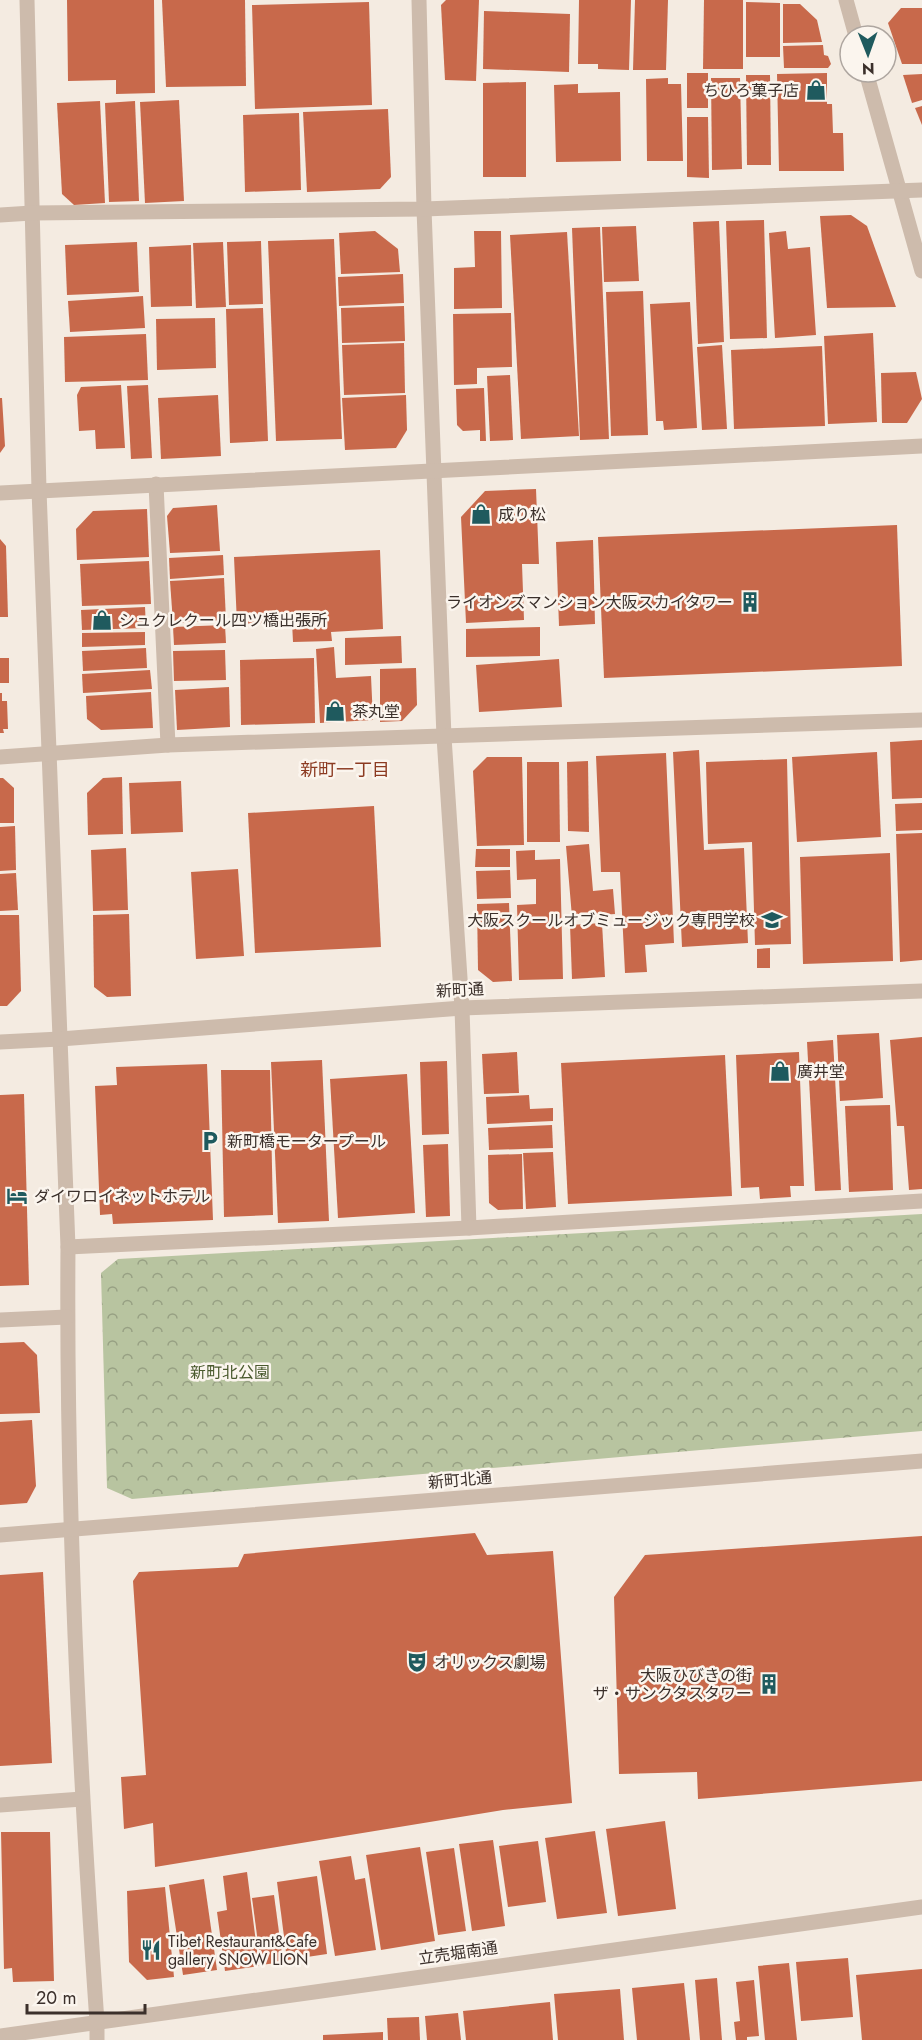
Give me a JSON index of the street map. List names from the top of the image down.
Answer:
{
  "streets": {
    "street": ["新町通", "新町北通", "立売堀南通"]
  },
  "districts": ["新町一丁目"],
  "parks": ["新町北公園"],
  "places": {
    "shop": [
      "ちひろ菓子店",
      "成り松",
      "シュクレクール四ツ橋出張所",
      "茶丸堂",
      "廣井堂"
    ],
    "building": ["ライオンズマンション大阪スカイタワー", "大阪ひびきの街 ザ・サンクタスタワー"],
    "school or university": ["大阪スクールオブミュージック専門学校"],
    "parking": ["新町橋モータープール"],
    "hotel": ["ダイワロイネットホテル"],
    "theatre": ["オリックス劇場"],
    "restaurant": ["Tibet Restaurant&Cafe gallery SNOW LION"]
  },
  "scale_bar": "20 m",
  "north": "bottom"
}
